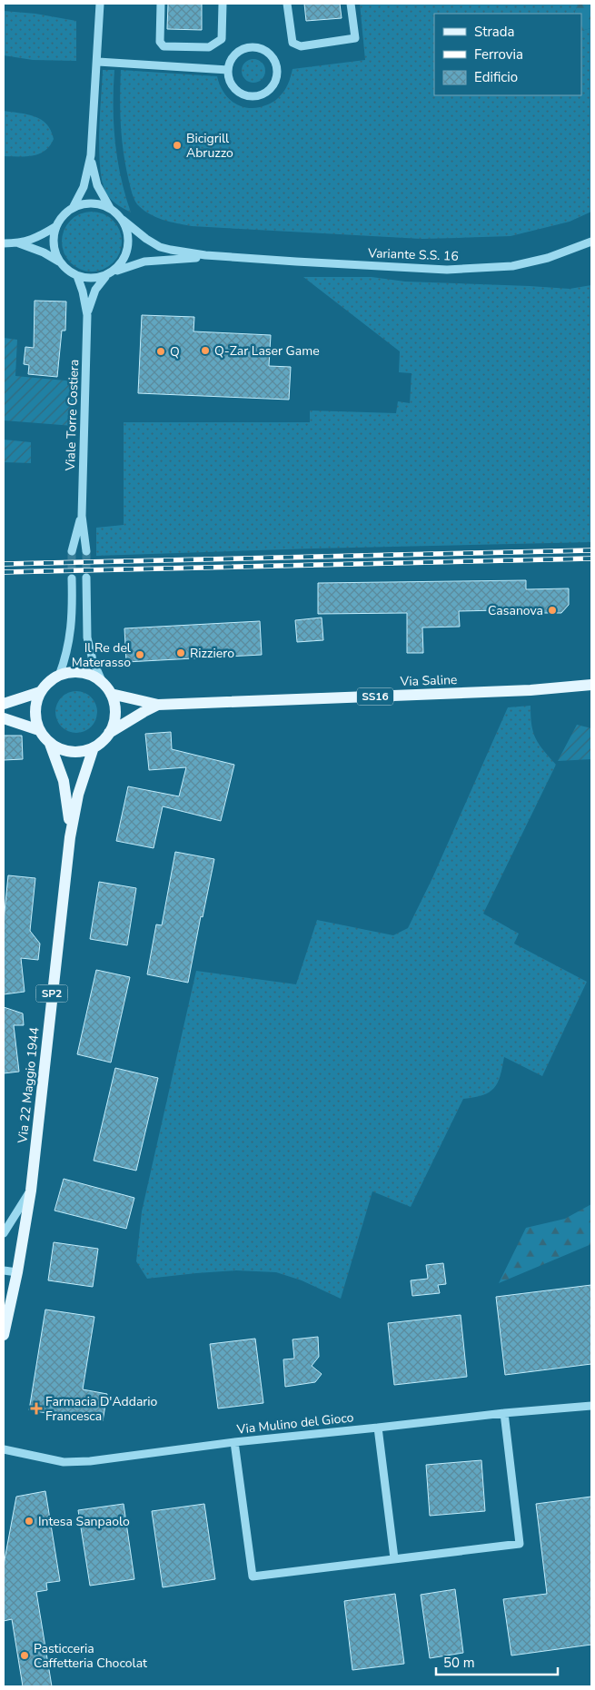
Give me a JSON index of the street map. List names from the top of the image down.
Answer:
{
  "streets": {
    "main road": [
      "Via Saline",
      "SS16",
      "SP2",
      "Via 22 Maggio 1944"
    ],
    "street": ["Variante S.S. 16", "Viale Torre Costiera", "Via Mulino del Gioco"]
  },
  "crossings": [
    ["Variante S.S. 16", "Viale Torre Costiera"],
    ["Via Saline", "SS16"],
    ["Via Saline", "Via 22 Maggio 1944"],
    ["SS16", "Via 22 Maggio 1944"]
  ],
  "places": {
    "other": [
      "Bicigrill Abruzzo",
      "Q-Zar Laser Game",
      "Q",
      "Casanova",
      "Rizziero",
      "Il Re del Materasso",
      "Intesa Sanpaolo",
      "Pasticceria Caffetteria Chocolat"
    ],
    "health": ["Farmacia D'Addario Francesca"]
  },
  "legend": ["Strada", "Ferrovia", "Edificio"],
  "scale_bar": "50 m"
}
